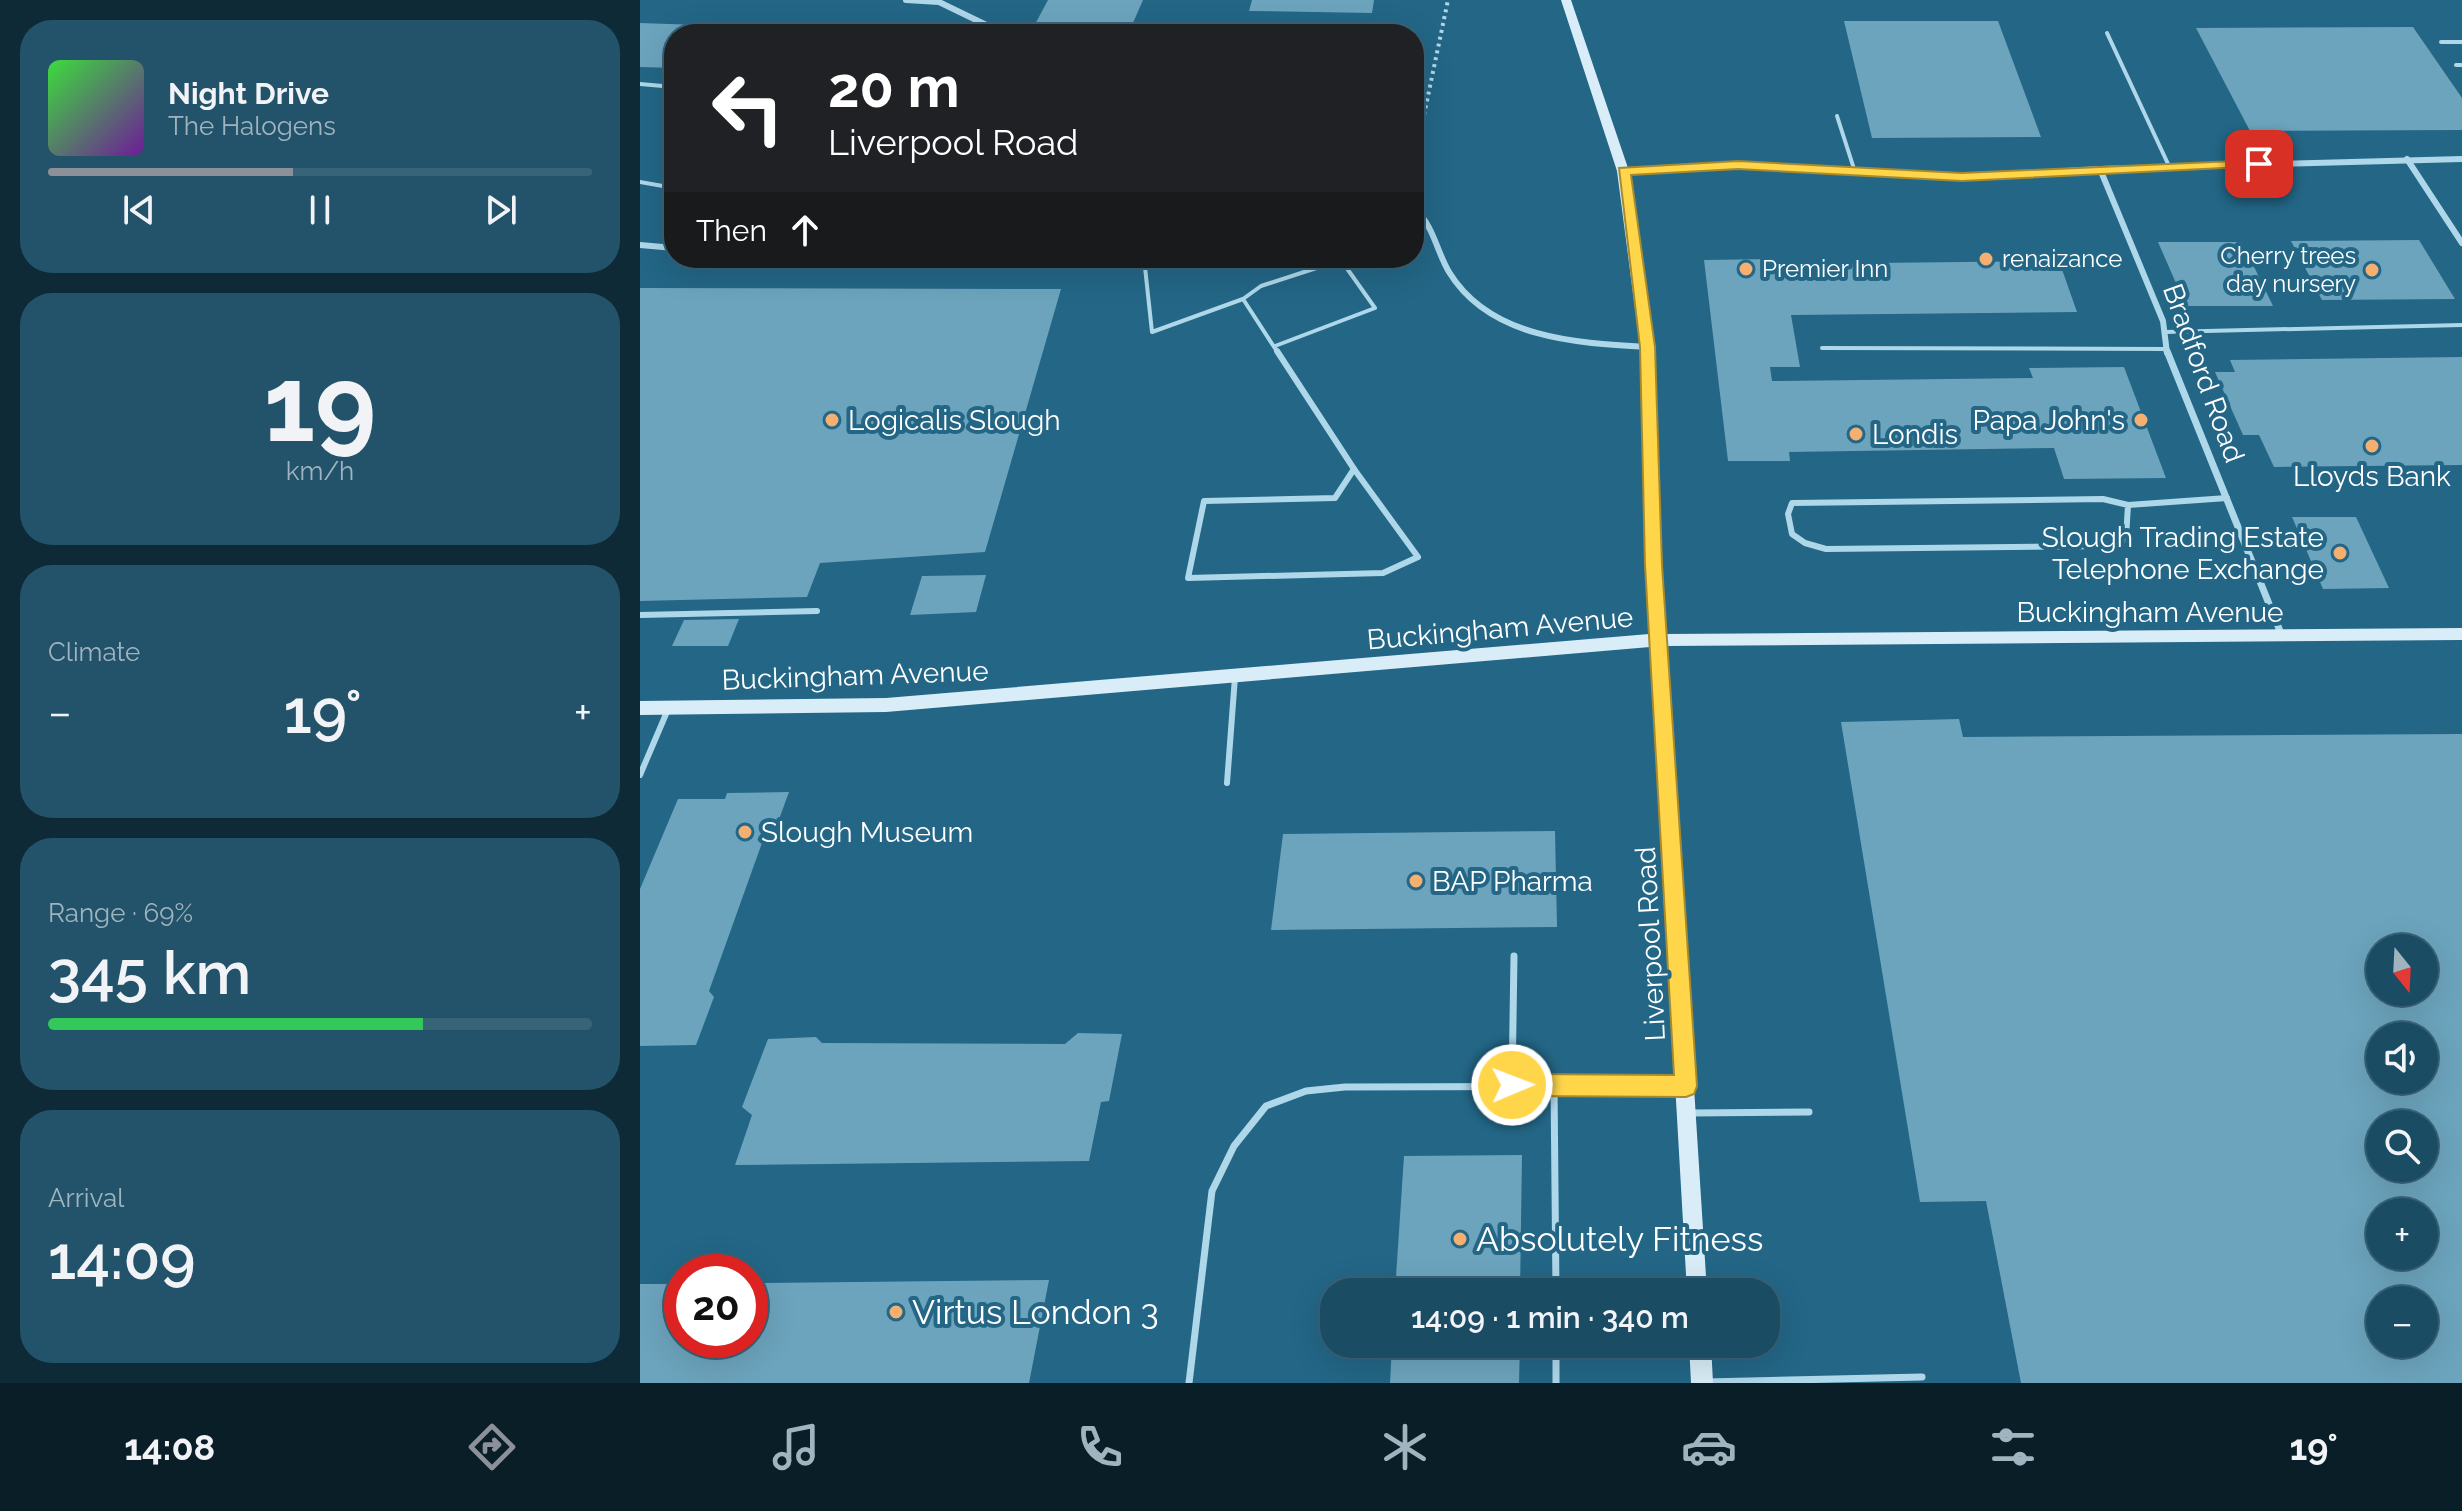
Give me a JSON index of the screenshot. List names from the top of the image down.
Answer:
{
  "streets": {
    "street": ["Bradford Road", "Buckingham Avenue", "Liverpool Road"]
  },
  "crossings": [
    ["Bradford Road", "Buckingham Avenue"],
    ["Buckingham Avenue", "Liverpool Road"]
  ],
  "places": [
    "renaizance",
    "Premier Inn",
    "Cherry trees day nursery",
    "Logicalis Slough",
    "Papa John's",
    "Londis",
    "Lloyds Bank",
    "Slough Trading Estate Telephone Exchange",
    "Slough Museum",
    "BAP Pharma",
    "Absolutely Fitness",
    "Virtus London 3"
  ],
  "north": "bottom",
  "page": {
    "turn": ["20 m", "Liverpool Road"],
    "song": ["Night Drive", "The Halogens"],
    "then": "Then",
    "tile": [
      ["19", "km/h"],
      "Climate",
      ["Range · 69%", "345 km"],
      ["Arrival", "14:09"]
    ],
    "heat": ["−", "19°", "+"],
    "map_buttons": ["+", "−"],
    "limit": "20",
    "trip": "14:09 · 1 min · 340 m",
    "tabs": ["14:08", "19°"]
  }
}
